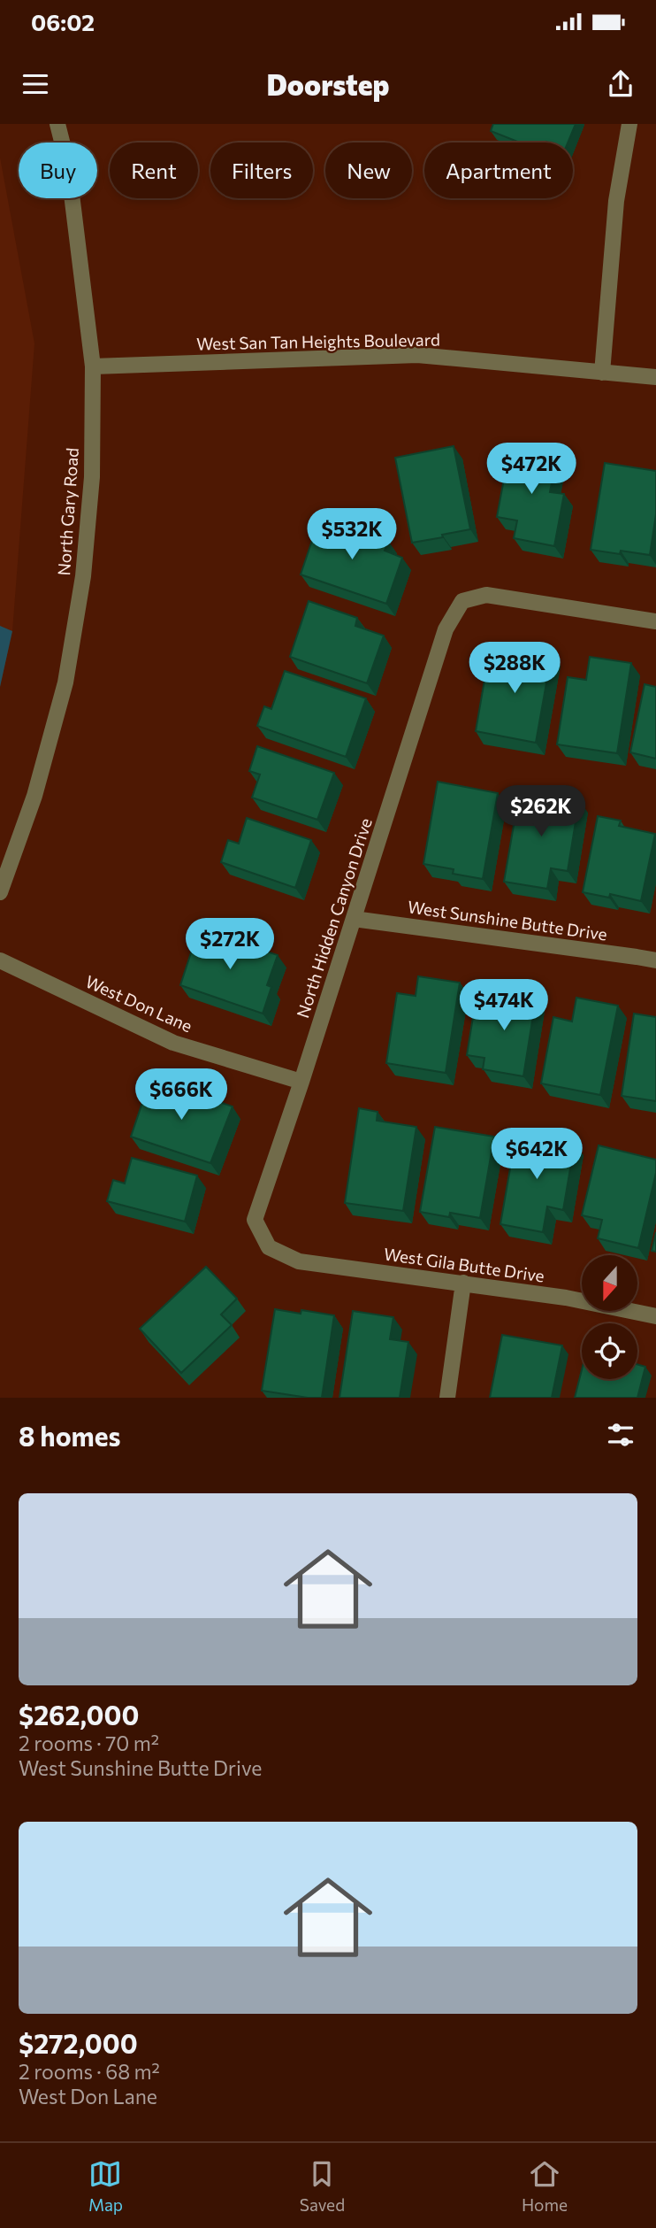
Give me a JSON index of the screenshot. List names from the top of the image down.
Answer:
{
  "streets": {
    "street": [
      "West San Tan Heights Boulevard",
      "North Gary Road",
      "North Hidden Canyon Drive",
      "West Sunshine Butte Drive",
      "West Don Lane",
      "West Gila Butte Drive"
    ]
  },
  "crossings": [
    ["West San Tan Heights Boulevard", "North Gary Road"],
    ["North Hidden Canyon Drive", "West Sunshine Butte Drive"],
    ["North Hidden Canyon Drive", "West Don Lane"],
    ["North Hidden Canyon Drive", "West Gila Butte Drive"]
  ],
  "north": "bottom",
  "page": {
    "status": "06:02",
    "header": "Doorstep",
    "chip": [
      "Buy",
      "Rent",
      "Filters",
      "New",
      "Apartment"
    ],
    "price": [
      "$472K",
      "$532K",
      "$288K",
      "$262K",
      "$272K",
      "$474K",
      "$666K",
      "$642K"
    ],
    "heading": "8 homes",
    "list": [
      {
        "name": "$262,000",
        "note": "2 rooms · 70 m² · West Sunshine Butte Drive"
      },
      {
        "name": "$272,000",
        "note": "2 rooms · 68 m² · West Don Lane"
      }
    ],
    "tabs": ["Map", "Saved", "Home"]
  }
}
